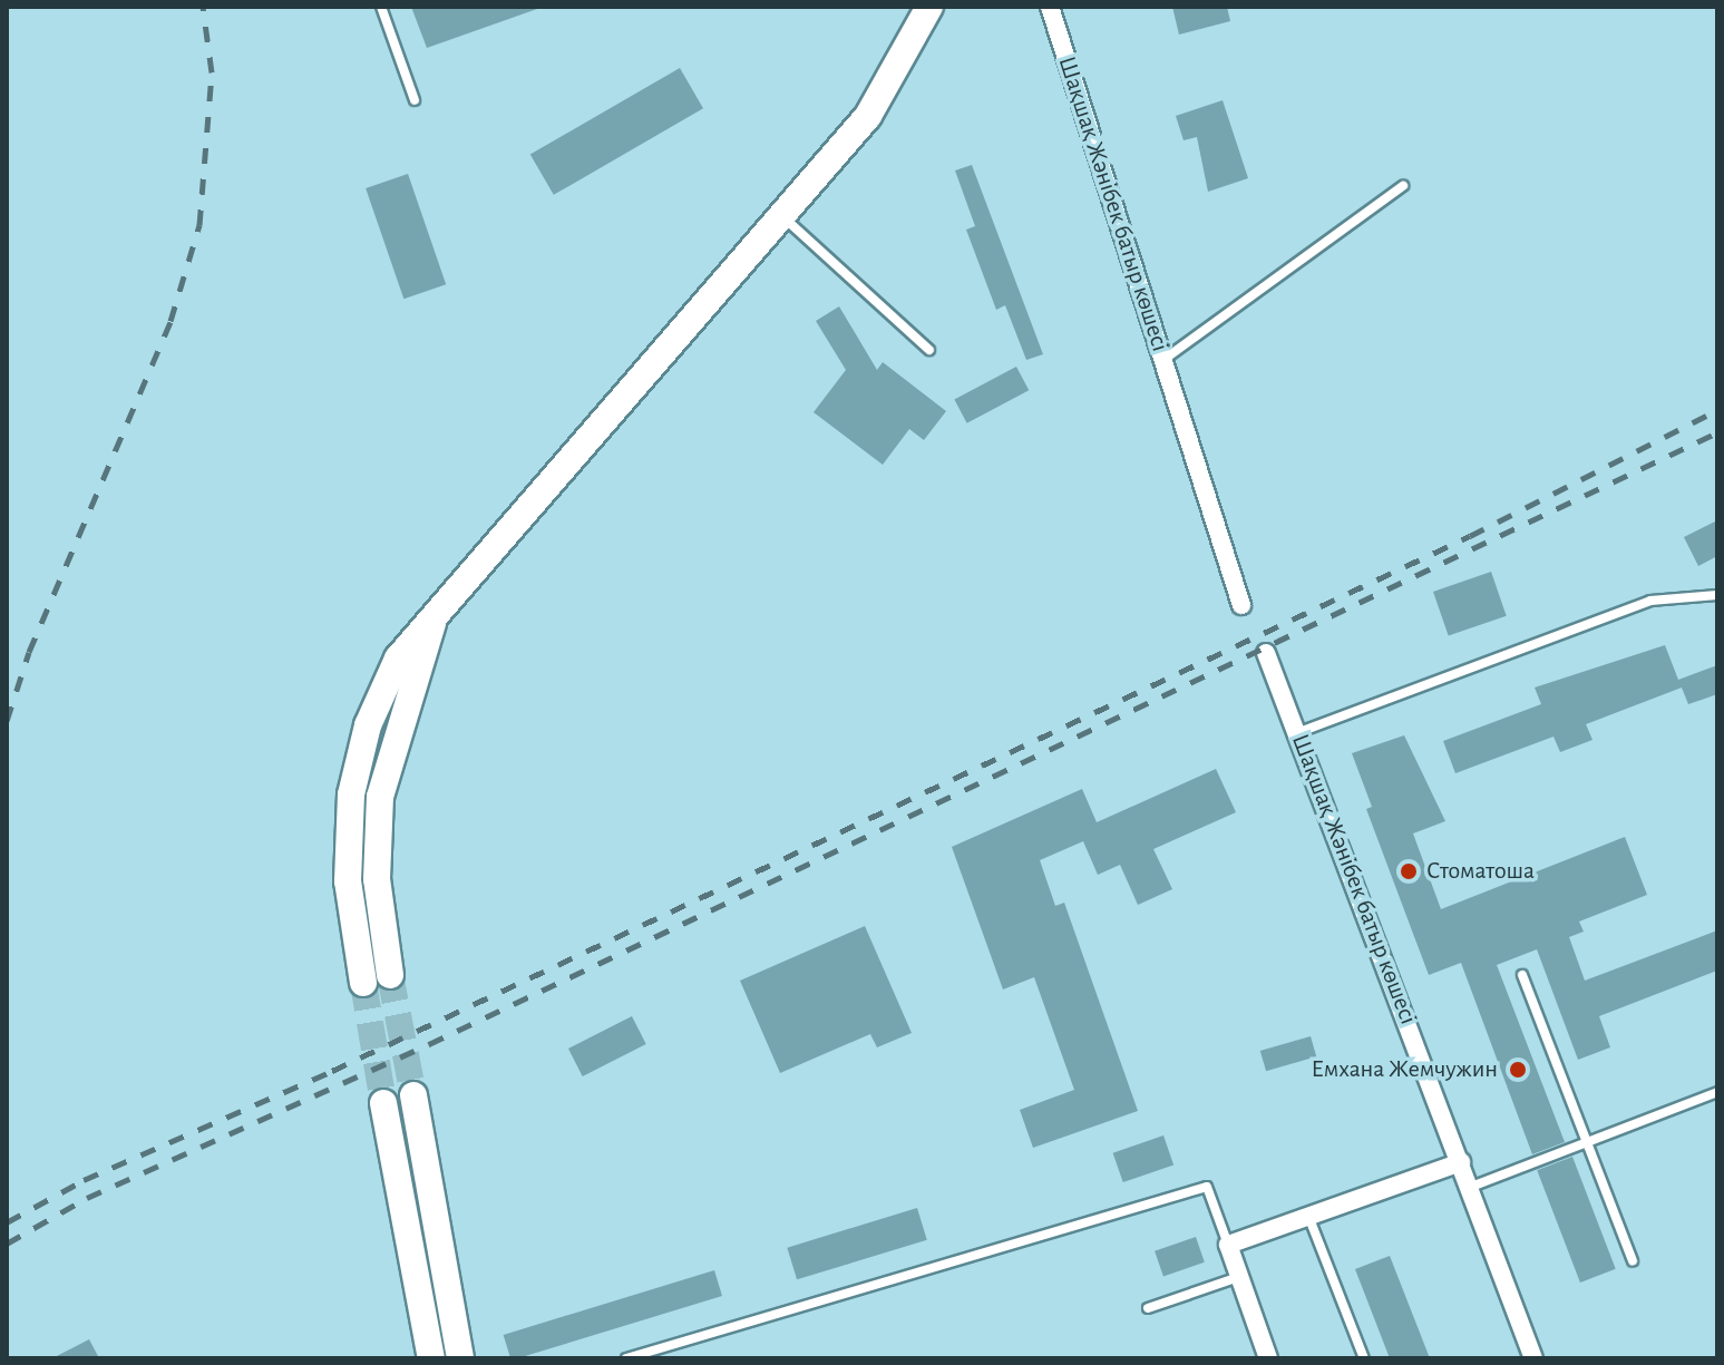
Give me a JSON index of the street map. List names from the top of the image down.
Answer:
{
  "streets": {
    "street": ["Шақшақ Жәнібек батыр көшесі"]
  },
  "places": ["Стоматоша", "Емхана Жемчужин"]
}
